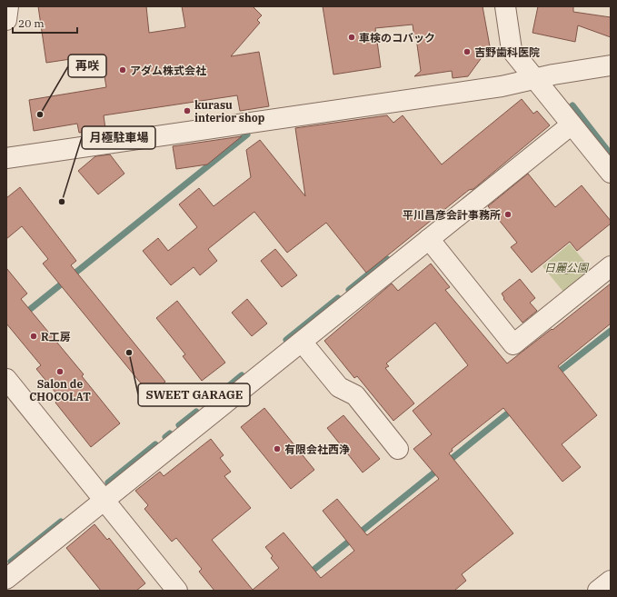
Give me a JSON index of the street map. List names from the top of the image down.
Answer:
{
  "parks": ["日麗公園"],
  "places": [
    "車検のコバック",
    "吉野歯科医院",
    "アダム株式会社",
    "kurasu interior shop",
    "再咲",
    "月極駐車場",
    "平川昌彦会計事務所",
    "R工房",
    "SWEET GARAGE",
    "Salon de CHOCOLAT",
    "有限会社西浄"
  ],
  "scale_bar": "20 m"
}
